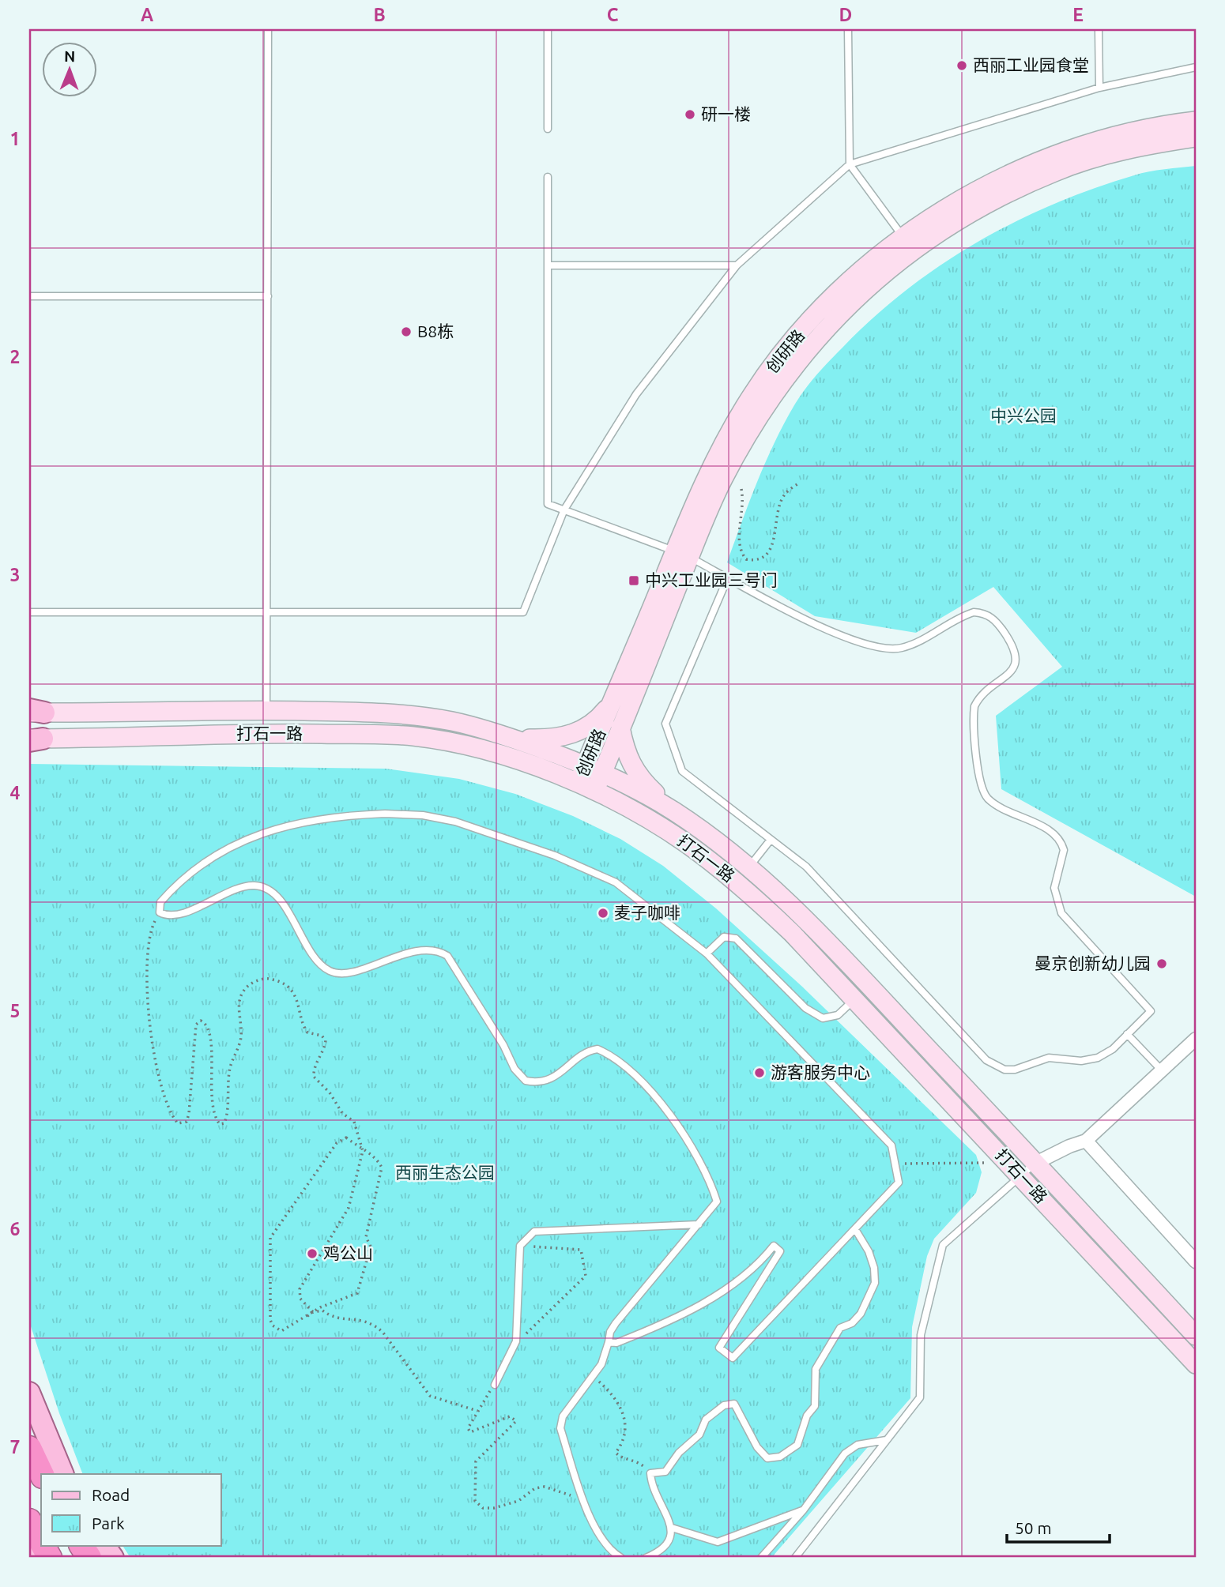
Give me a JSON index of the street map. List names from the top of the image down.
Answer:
{
  "streets": {
    "main road": ["创研路", "打石一路"]
  },
  "crossings": [
    ["创研路", "打石一路"]
  ],
  "parks": ["中兴公园", "西丽生态公园"],
  "places": {
    "other": [
      "西丽工业园食堂",
      "研一楼",
      "B8栋",
      "麦子咖啡",
      "曼京创新幼儿园",
      "游客服务中心",
      "鸡公山"
    ],
    "transit": ["中兴工业园三号门"]
  },
  "legend": ["Road", "Park"],
  "scale_bar": "50 m",
  "north": "top",
  "grid": {
    "columns": [
      "A",
      "B",
      "C",
      "D",
      "E"
    ],
    "rows": [
      "1",
      "2",
      "3",
      "4",
      "5",
      "6",
      "7"
    ]
  }
}
